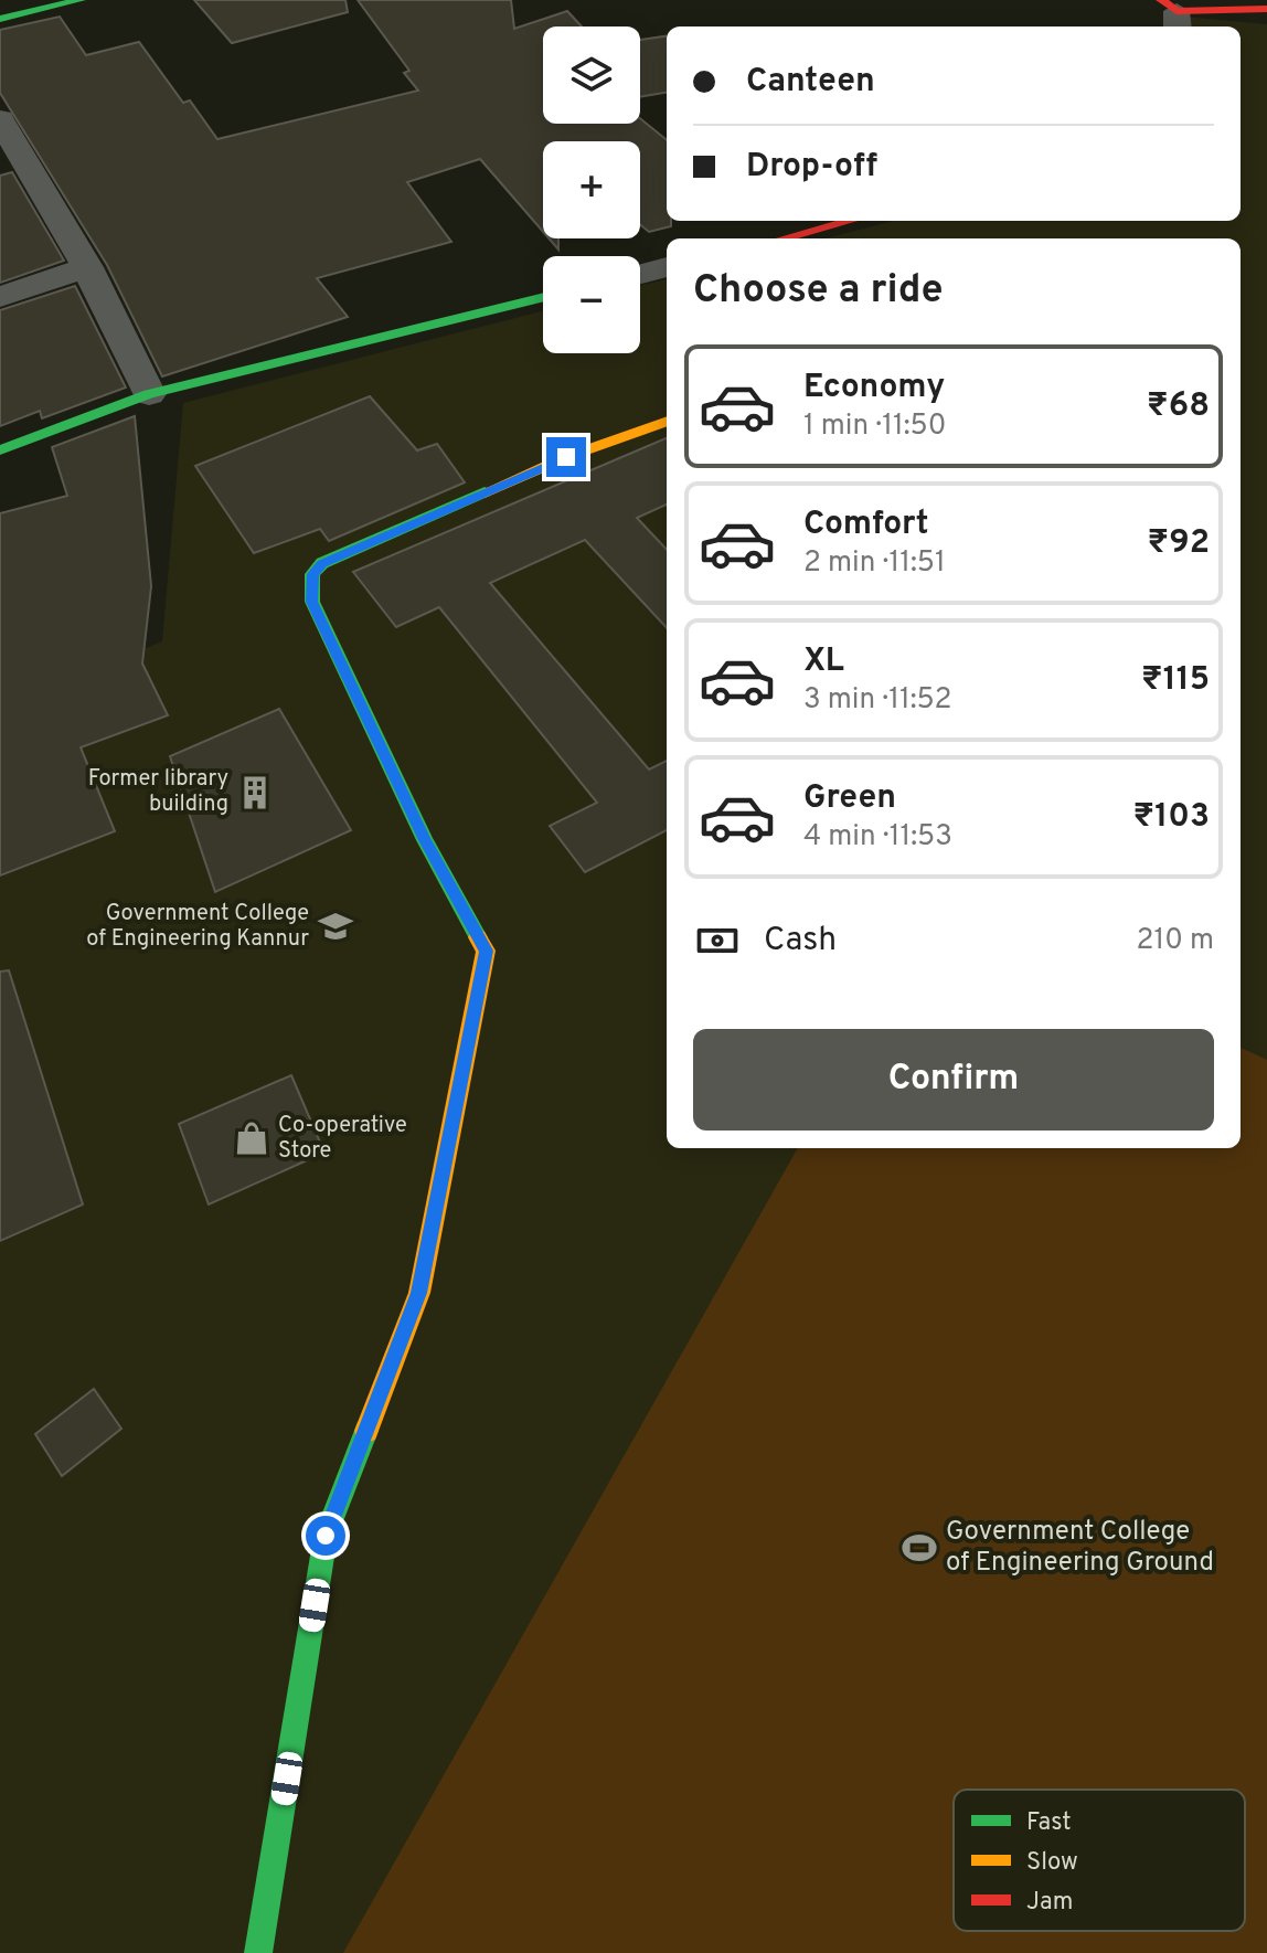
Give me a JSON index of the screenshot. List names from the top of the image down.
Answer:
{
  "places": {
    "building": ["Former library building"],
    "school or university": ["Government College of Engineering Kannur"],
    "shop": ["Co-operative Store"],
    "sports": ["Government College of Engineering Ground"]
  },
  "legend": ["Fast", "Slow", "Jam"],
  "page": {
    "map_buttons": ["+", "−"],
    "banner": ["Canteen", "Drop-off"],
    "heading": "Choose a ride",
    "list": [
      {
        "name": "Economy",
        "note": "1 min · 11:50",
        "value": "₹68"
      },
      {
        "name": "Comfort",
        "note": "2 min · 11:51",
        "value": "₹92"
      },
      {
        "name": "XL",
        "note": "3 min · 11:52",
        "value": "₹115"
      },
      {
        "name": "Green",
        "note": "4 min · 11:53",
        "value": "₹103"
      }
    ],
    "pay": ["Cash", "210 m"],
    "buttons": "Confirm"
  }
}
